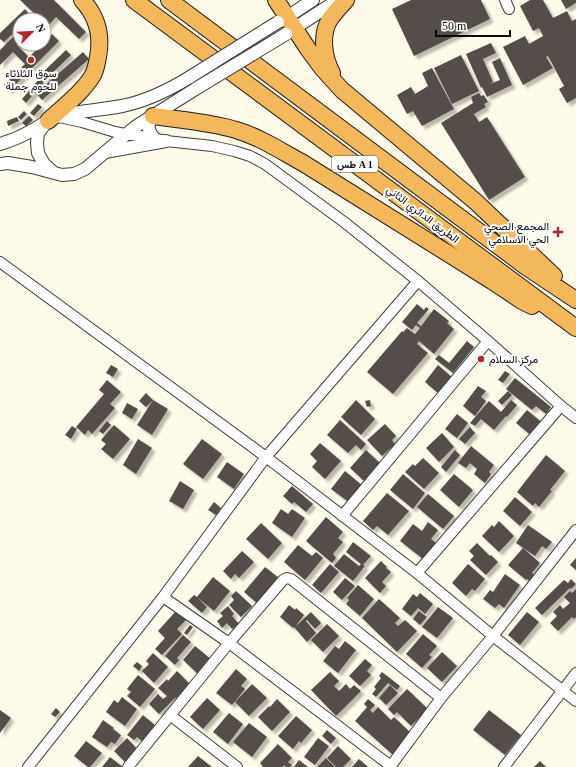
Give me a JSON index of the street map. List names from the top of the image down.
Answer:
{
  "streets": {
    "highway": ["طس A 1", "الطريق الدائري الثاني"]
  },
  "places": {
    "other": ["سوق الثلاثاء للحوم جملة", "مركز السلام"],
    "health": ["المجمع الصحي الحي الاسلامي"]
  },
  "scale_bar": "50 m",
  "north": "top right"
}
